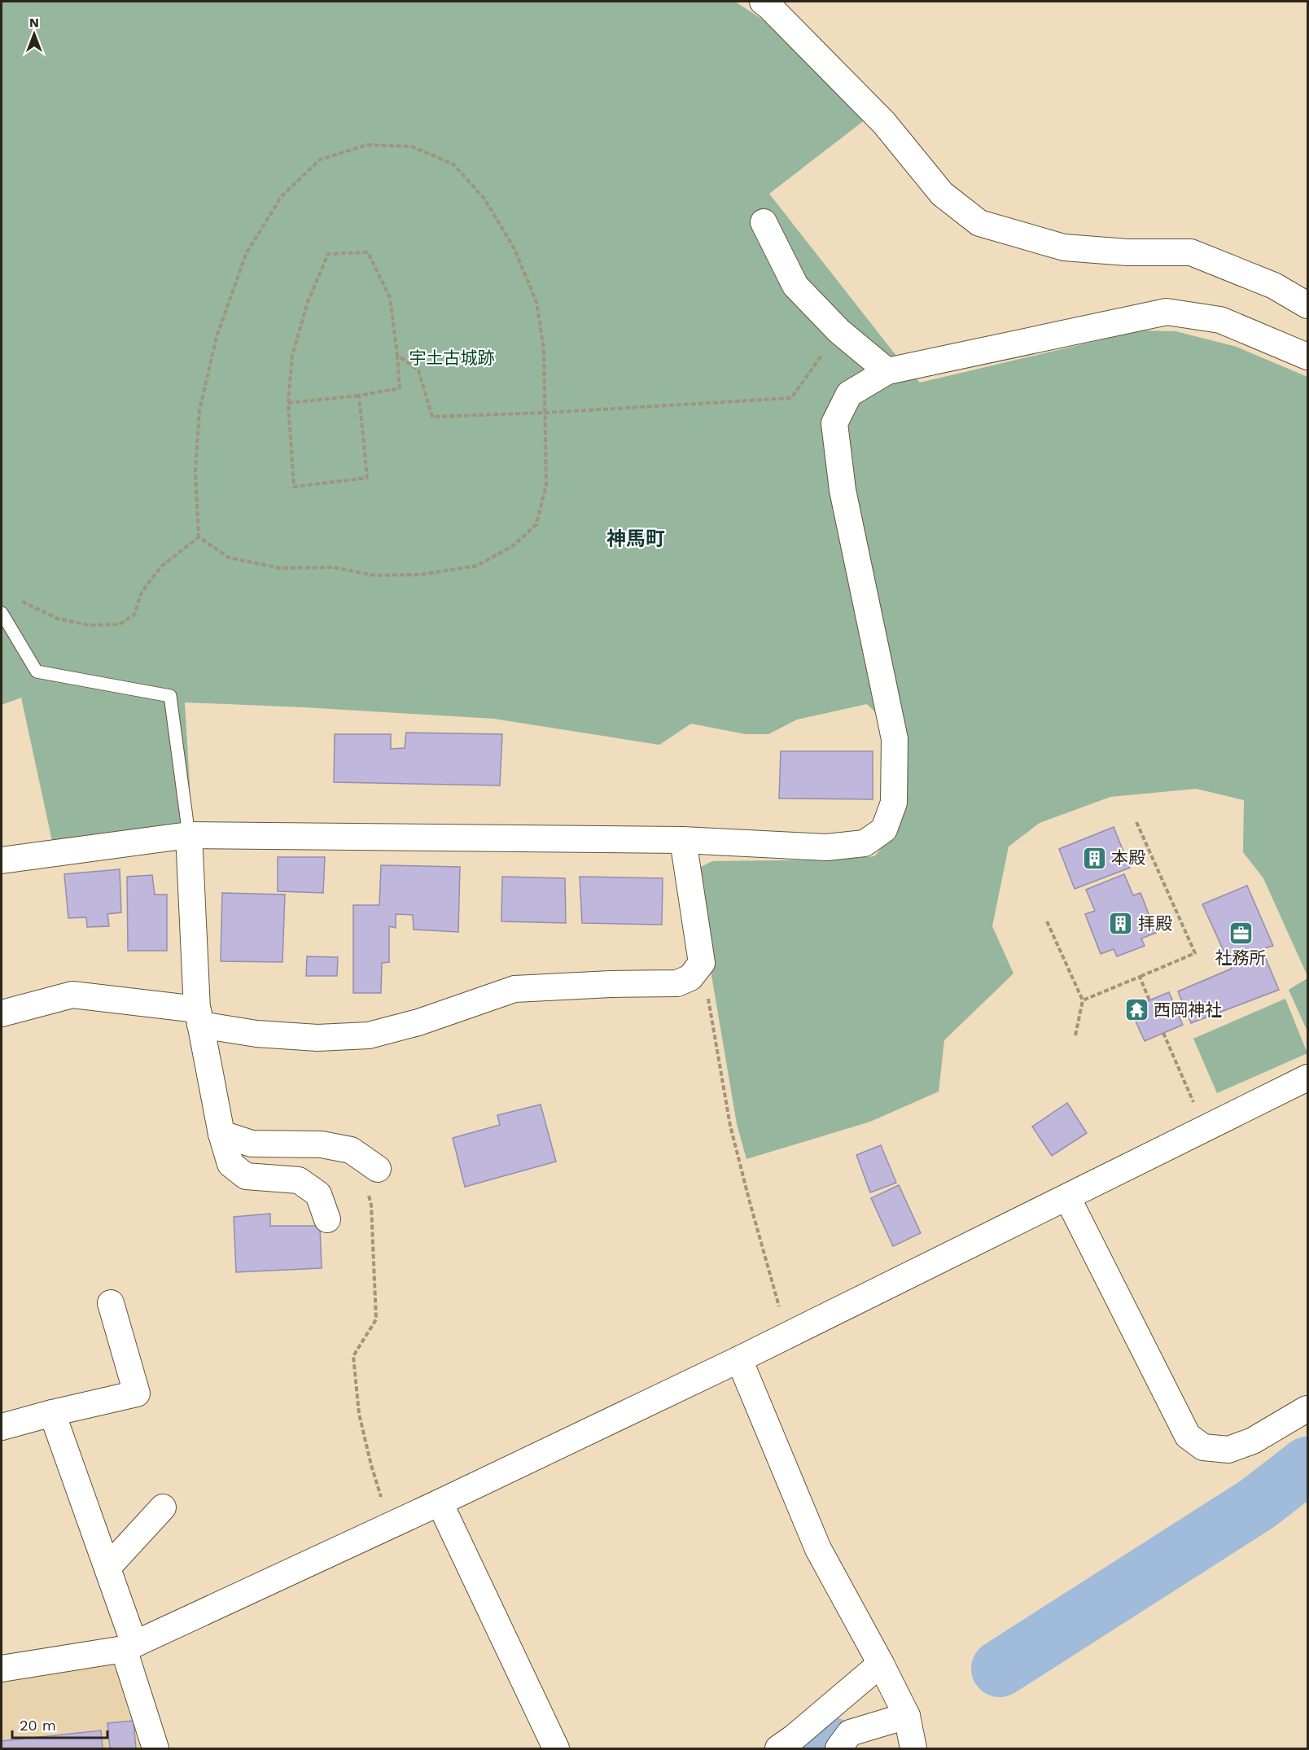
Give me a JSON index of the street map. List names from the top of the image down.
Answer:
{
  "districts": ["神馬町"],
  "parks": ["宇土古城跡"],
  "places": {
    "building": ["本殿", "拝殿"],
    "office": ["社務所"],
    "temple": ["西岡神社"]
  },
  "scale_bar": "20 m",
  "north": "top"
}
